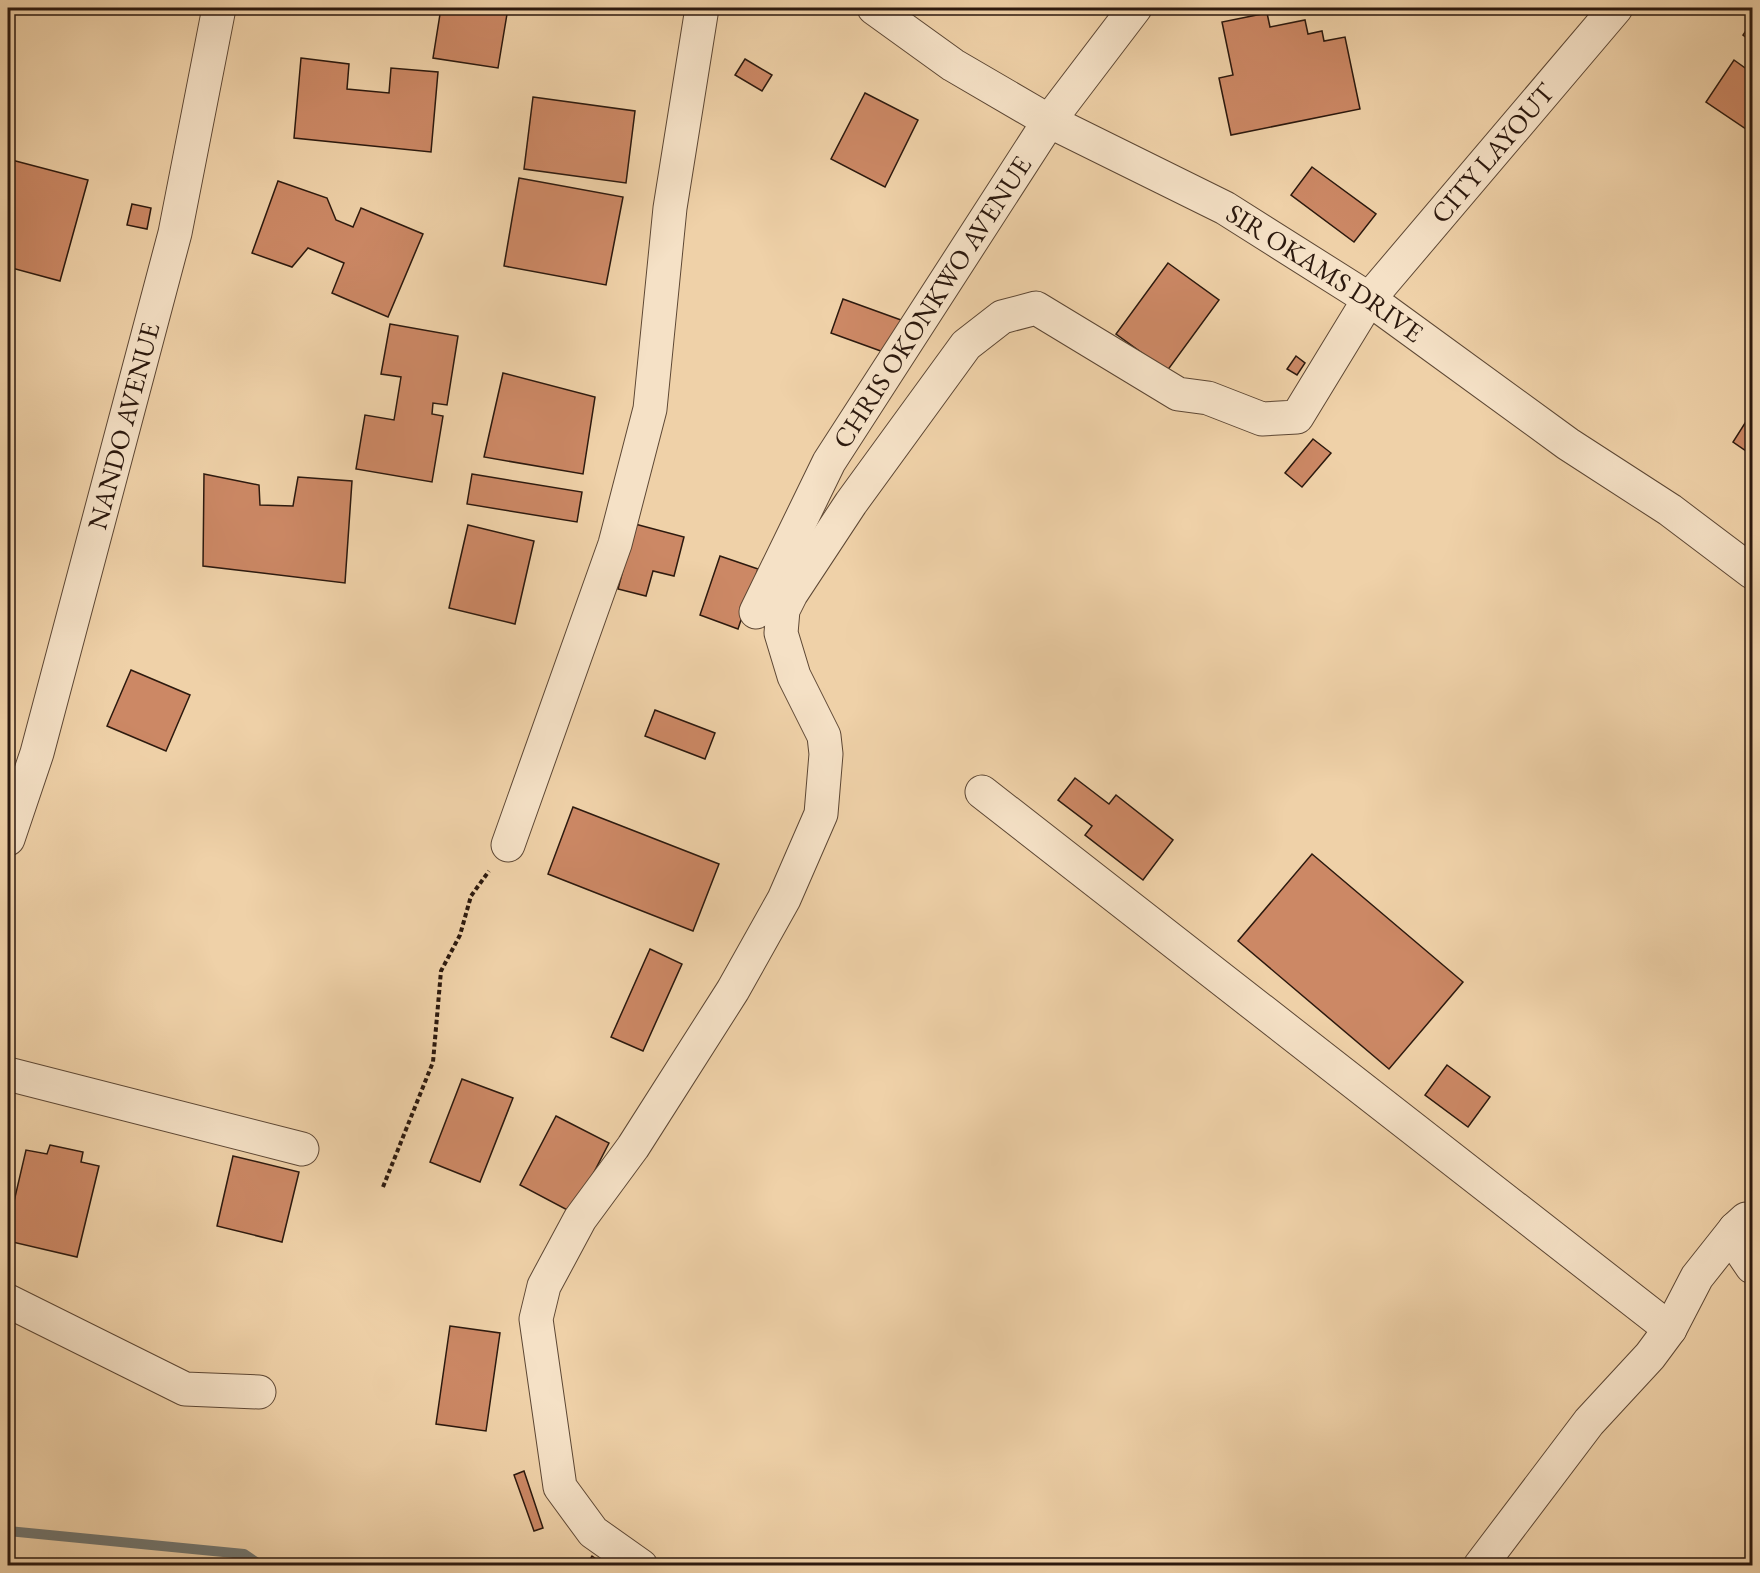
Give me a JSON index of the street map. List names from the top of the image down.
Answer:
{
  "streets": {
    "street": [
      "CITY LAYOUT",
      "SIR OKAMS DRIVE",
      "CHRIS OKONKWO AVENUE",
      "NANDO AVENUE"
    ]
  },
  "crossings": [
    ["CITY LAYOUT", "SIR OKAMS DRIVE"],
    ["SIR OKAMS DRIVE", "CHRIS OKONKWO AVENUE"]
  ]
}
